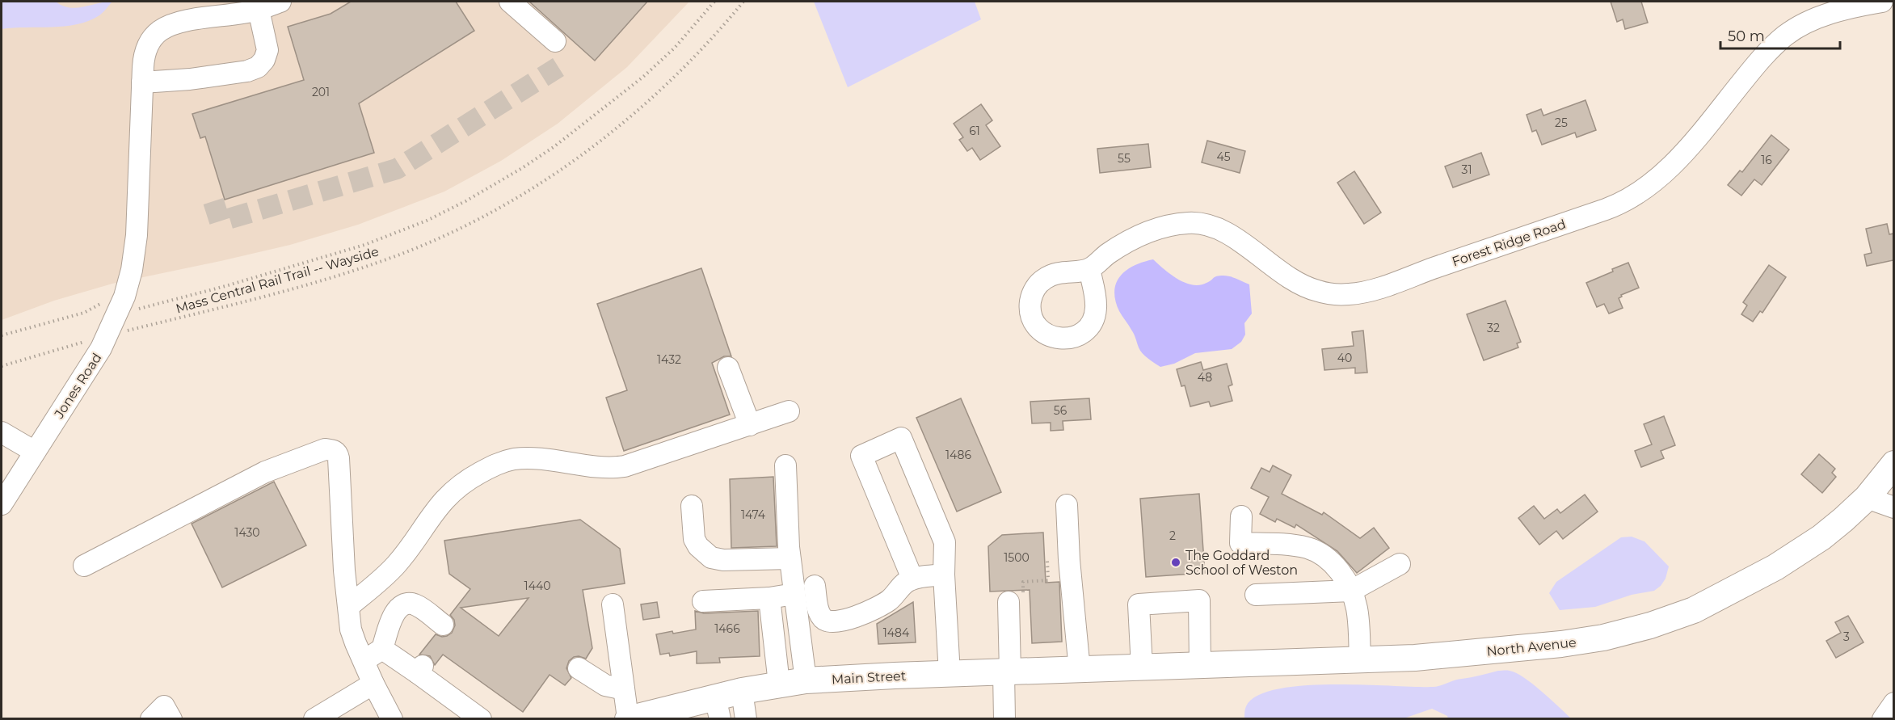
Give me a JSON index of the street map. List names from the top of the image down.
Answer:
{
  "streets": {
    "main road": ["North Avenue", "Main Street"],
    "street": ["Forest Ridge Road", "Jones Road"],
    "path": ["Mass Central Rail Trail -- Wayside"]
  },
  "crossings": [
    ["Mass Central Rail Trail -- Wayside", "Jones Road"],
    ["North Avenue", "Main Street"]
  ],
  "places": ["The Goddard School of Weston"],
  "house_numbers": [
    "201",
    "25",
    "61",
    "45",
    "55",
    "16",
    "31",
    "32",
    "40",
    "1432",
    "48",
    "56",
    "1486",
    "1474",
    "1430",
    "2",
    "1500",
    "1440",
    "1466",
    "1484",
    "3"
  ],
  "scale_bar": "50 m"
}
